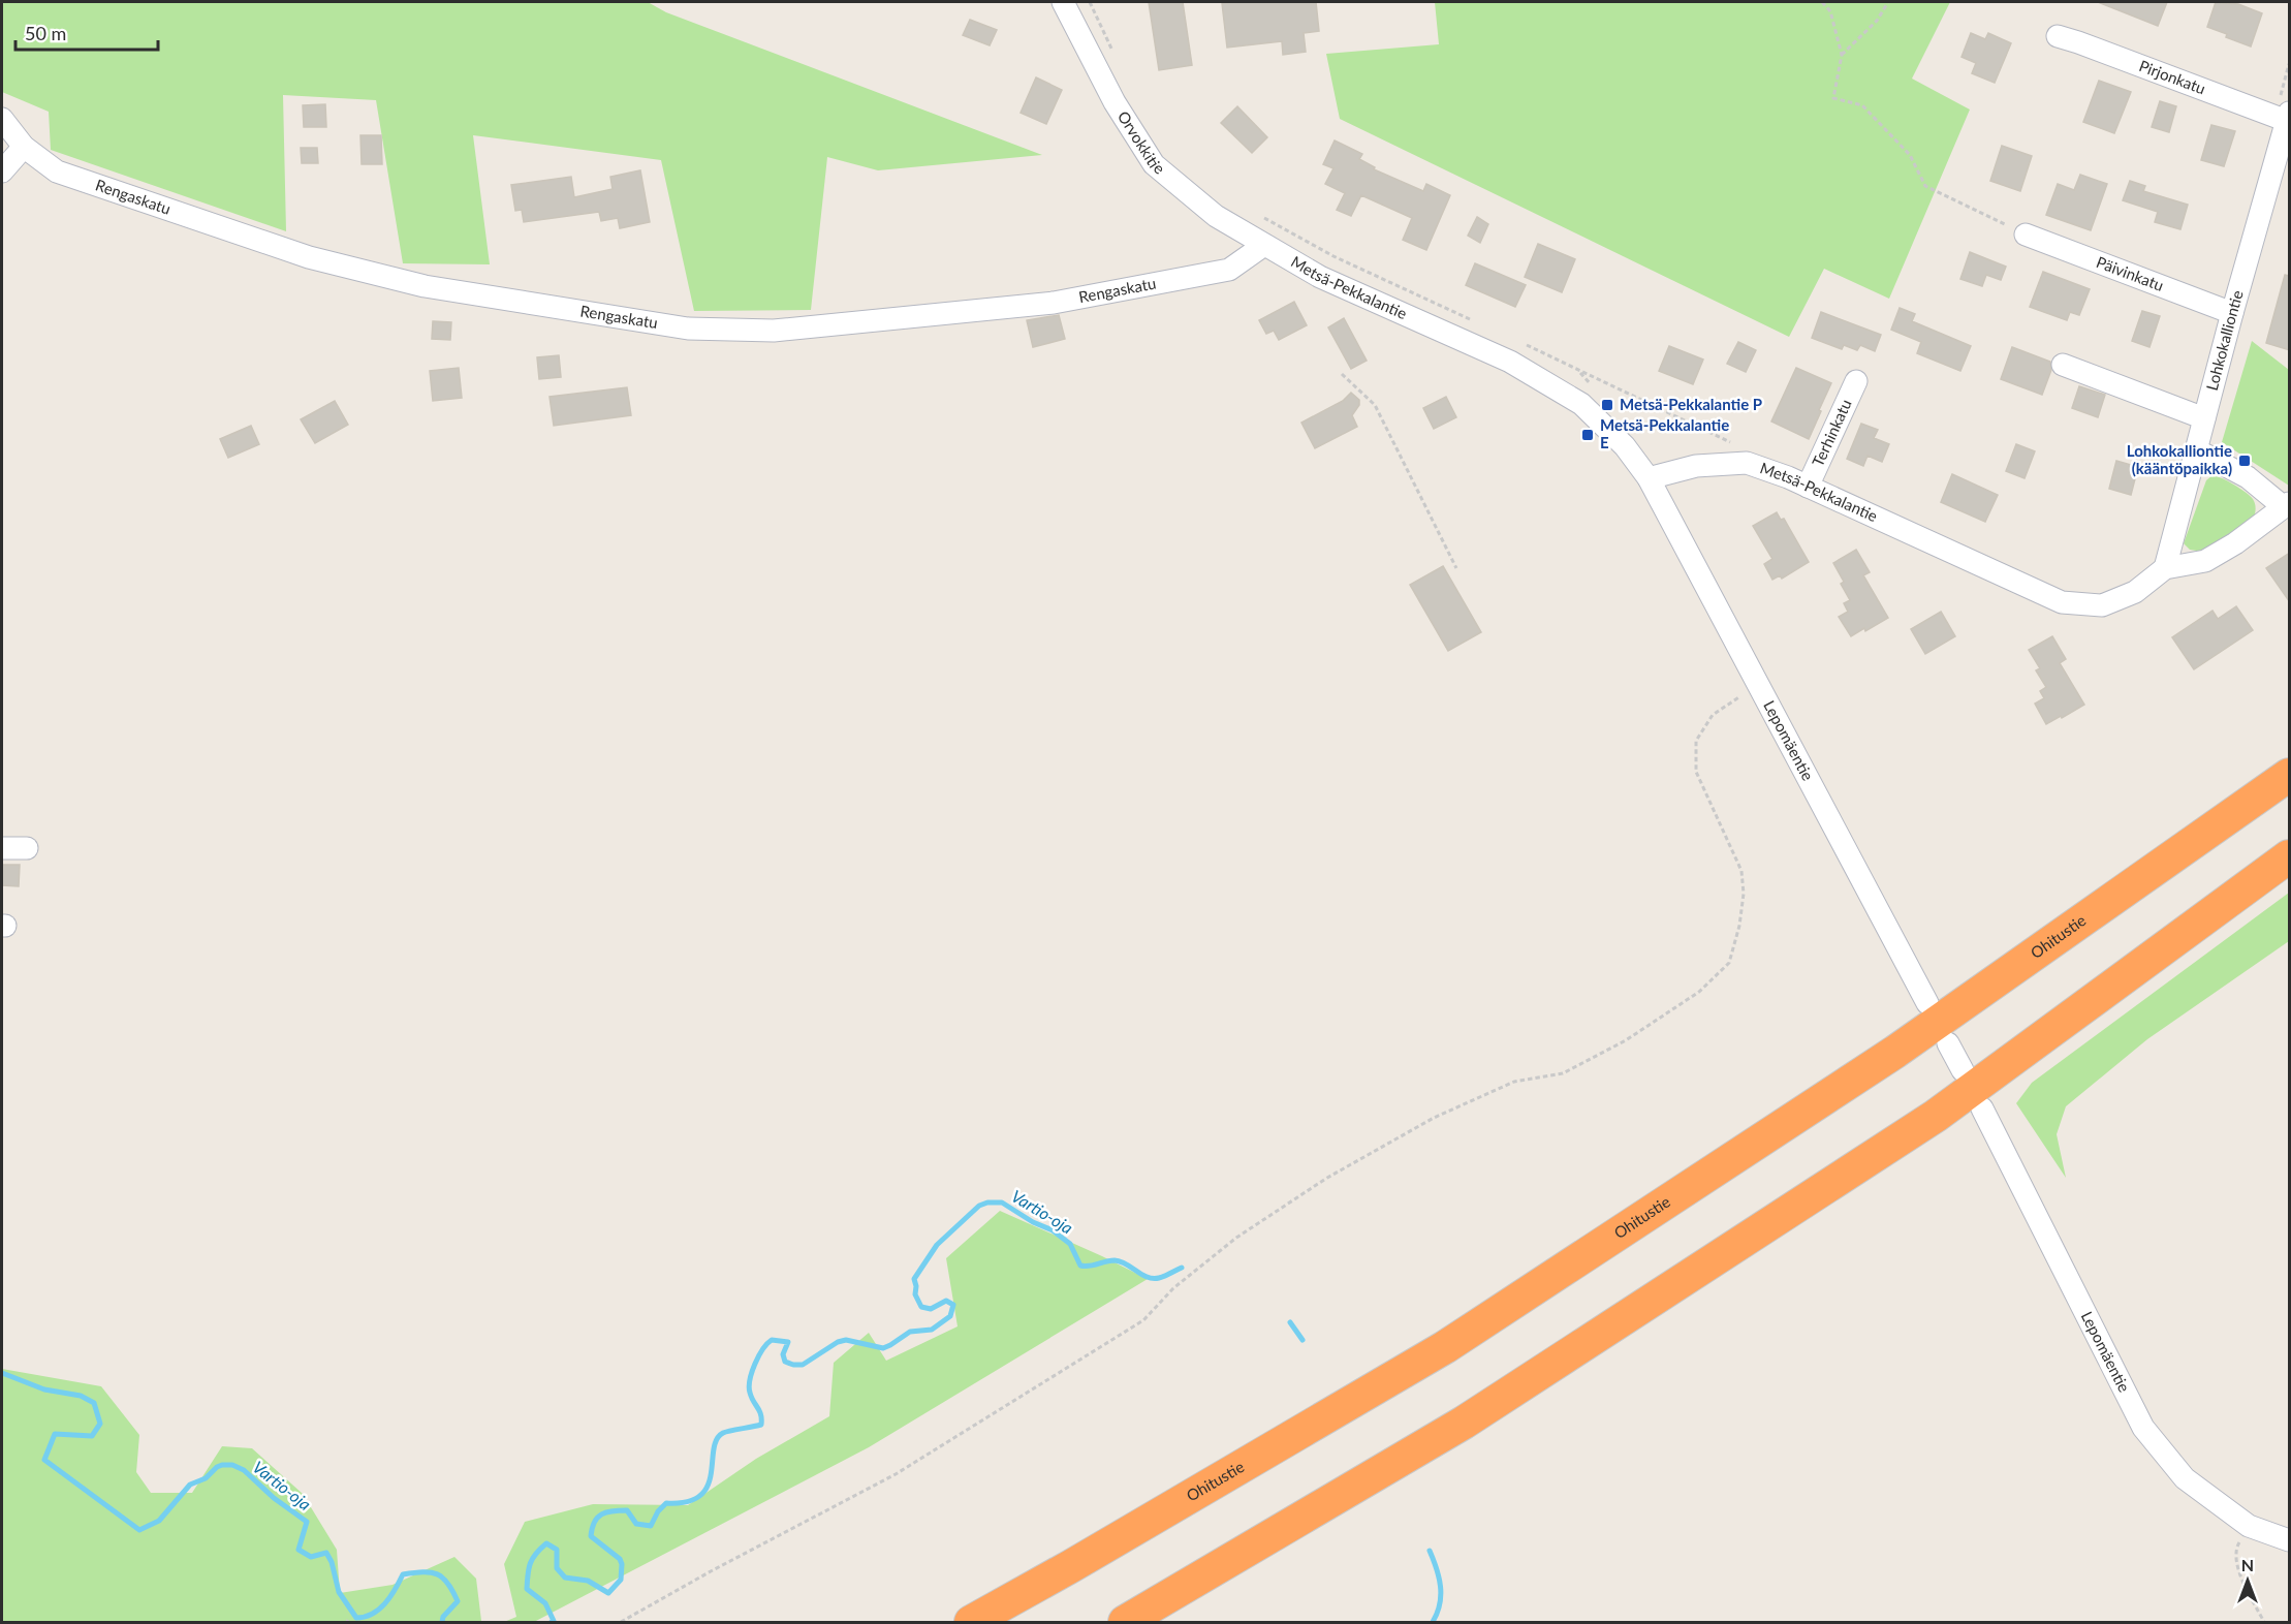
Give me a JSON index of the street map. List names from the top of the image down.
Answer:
{
  "streets": {
    "highway": ["Ohitustie"],
    "street": [
      "Pirjonkatu",
      "Orvokkitie",
      "Rengaskatu",
      "Päivinkatu",
      "Metsä-Pekkalantie",
      "Lohkokalliontie",
      "Terhinkatu",
      "Lepomäentie"
    ]
  },
  "crossings": [
    ["Pirjonkatu", "Lohkokalliontie"],
    ["Orvokkitie", "Rengaskatu"],
    ["Orvokkitie", "Metsä-Pekkalantie"],
    ["Rengaskatu", "Metsä-Pekkalantie"],
    ["Päivinkatu", "Lohkokalliontie"],
    ["Metsä-Pekkalantie", "Lohkokalliontie"],
    ["Metsä-Pekkalantie", "Terhinkatu"],
    ["Metsä-Pekkalantie", "Lepomäentie"]
  ],
  "water": ["Vartio-oja"],
  "places": {
    "transit": ["Metsä-Pekkalantie P", "Metsä-Pekkalantie E", "Lohkokalliontie (kääntöpaikka)"]
  },
  "scale_bar": "50 m",
  "north": "top"
}
